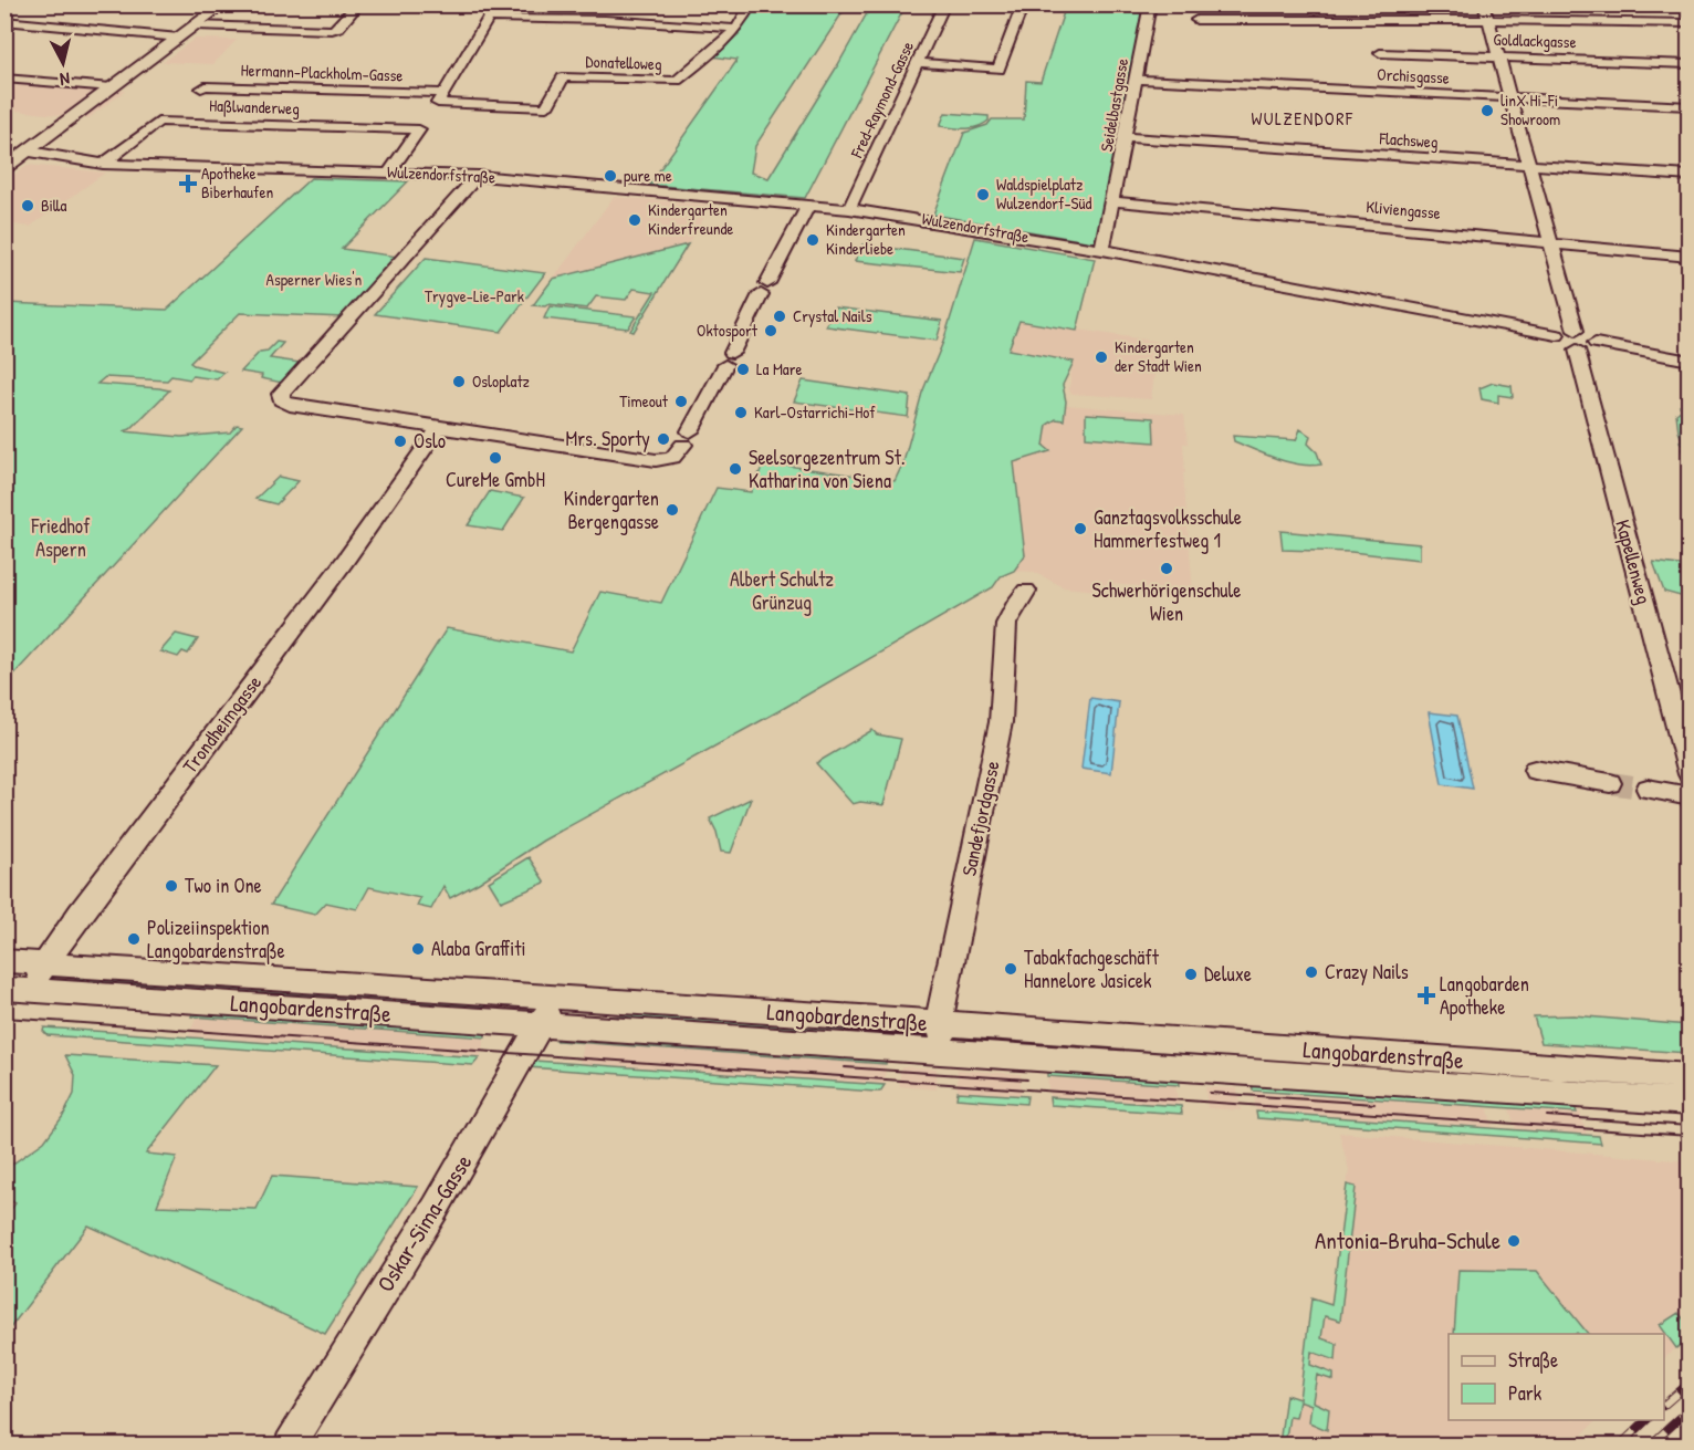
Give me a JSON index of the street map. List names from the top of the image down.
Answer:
{
  "streets": {
    "street": [
      "Goldlackgasse",
      "Donatelloweg",
      "Hermann-Plackholm-Gasse",
      "Orchisgasse",
      "Fred-Raymond-Gasse",
      "Seidelbastgasse",
      "Haßlwanderweg",
      "Flachsweg",
      "Wulzendorfstraße",
      "Kliviengasse",
      "Kapellenweg",
      "Trondheimgasse",
      "Sandefjordgasse",
      "Langobardenstraße",
      "Oskar-Sima-Gasse"
    ]
  },
  "crossings": [
    ["Goldlackgasse", "Kapellenweg"],
    ["Donatelloweg", "Hermann-Plackholm-Gasse"],
    ["Orchisgasse", "Seidelbastgasse"],
    ["Orchisgasse", "Kapellenweg"],
    ["Fred-Raymond-Gasse", "Wulzendorfstraße"],
    ["Seidelbastgasse", "Flachsweg"],
    ["Seidelbastgasse", "Wulzendorfstraße"],
    ["Seidelbastgasse", "Kliviengasse"],
    ["Haßlwanderweg", "Wulzendorfstraße"],
    ["Flachsweg", "Kapellenweg"],
    ["Wulzendorfstraße", "Kapellenweg"],
    ["Kliviengasse", "Kapellenweg"],
    ["Trondheimgasse", "Langobardenstraße"],
    ["Sandefjordgasse", "Langobardenstraße"],
    ["Langobardenstraße", "Oskar-Sima-Gasse"]
  ],
  "districts": ["WULZENDORF"],
  "parks": [
    "Asperner Wies'n",
    "Trygve-Lie-Park",
    "Friedhof Aspern",
    "Albert Schultz Grünzug"
  ],
  "places": {
    "other": [
      "linX Hi-Fi Showroom",
      "pure me",
      "Waldspielplatz Wulzendorf-Süd",
      "Billa",
      "Kindergarten Kinderfreunde",
      "Kindergarten Kinderliebe",
      "Crystal Nails",
      "Oktosport",
      "Kindergarten der Stadt Wien",
      "La Mare",
      "Osloplatz",
      "Timeout",
      "Karl-Ostarrichi-Hof",
      "Mrs. Sporty",
      "Oslo",
      "CureMe GmbH",
      "Seelsorgezentrum St. Katharina von Siena",
      "Kindergarten Bergengasse",
      "Ganztagsvolksschule Hammerfestweg 1",
      "Schwerhörigenschule Wien",
      "Two in One",
      "Polizeiinspektion Langobardenstraße",
      "Alaba Graffiti",
      "Tabakfachgeschäft Hannelore Jasicek",
      "Crazy Nails",
      "Deluxe",
      "Antonia-Bruha-Schule"
    ],
    "health": ["Apotheke Biberhaufen", "Langobarden Apotheke"]
  },
  "legend": ["Straße", "Park"],
  "north": "bottom"
}
